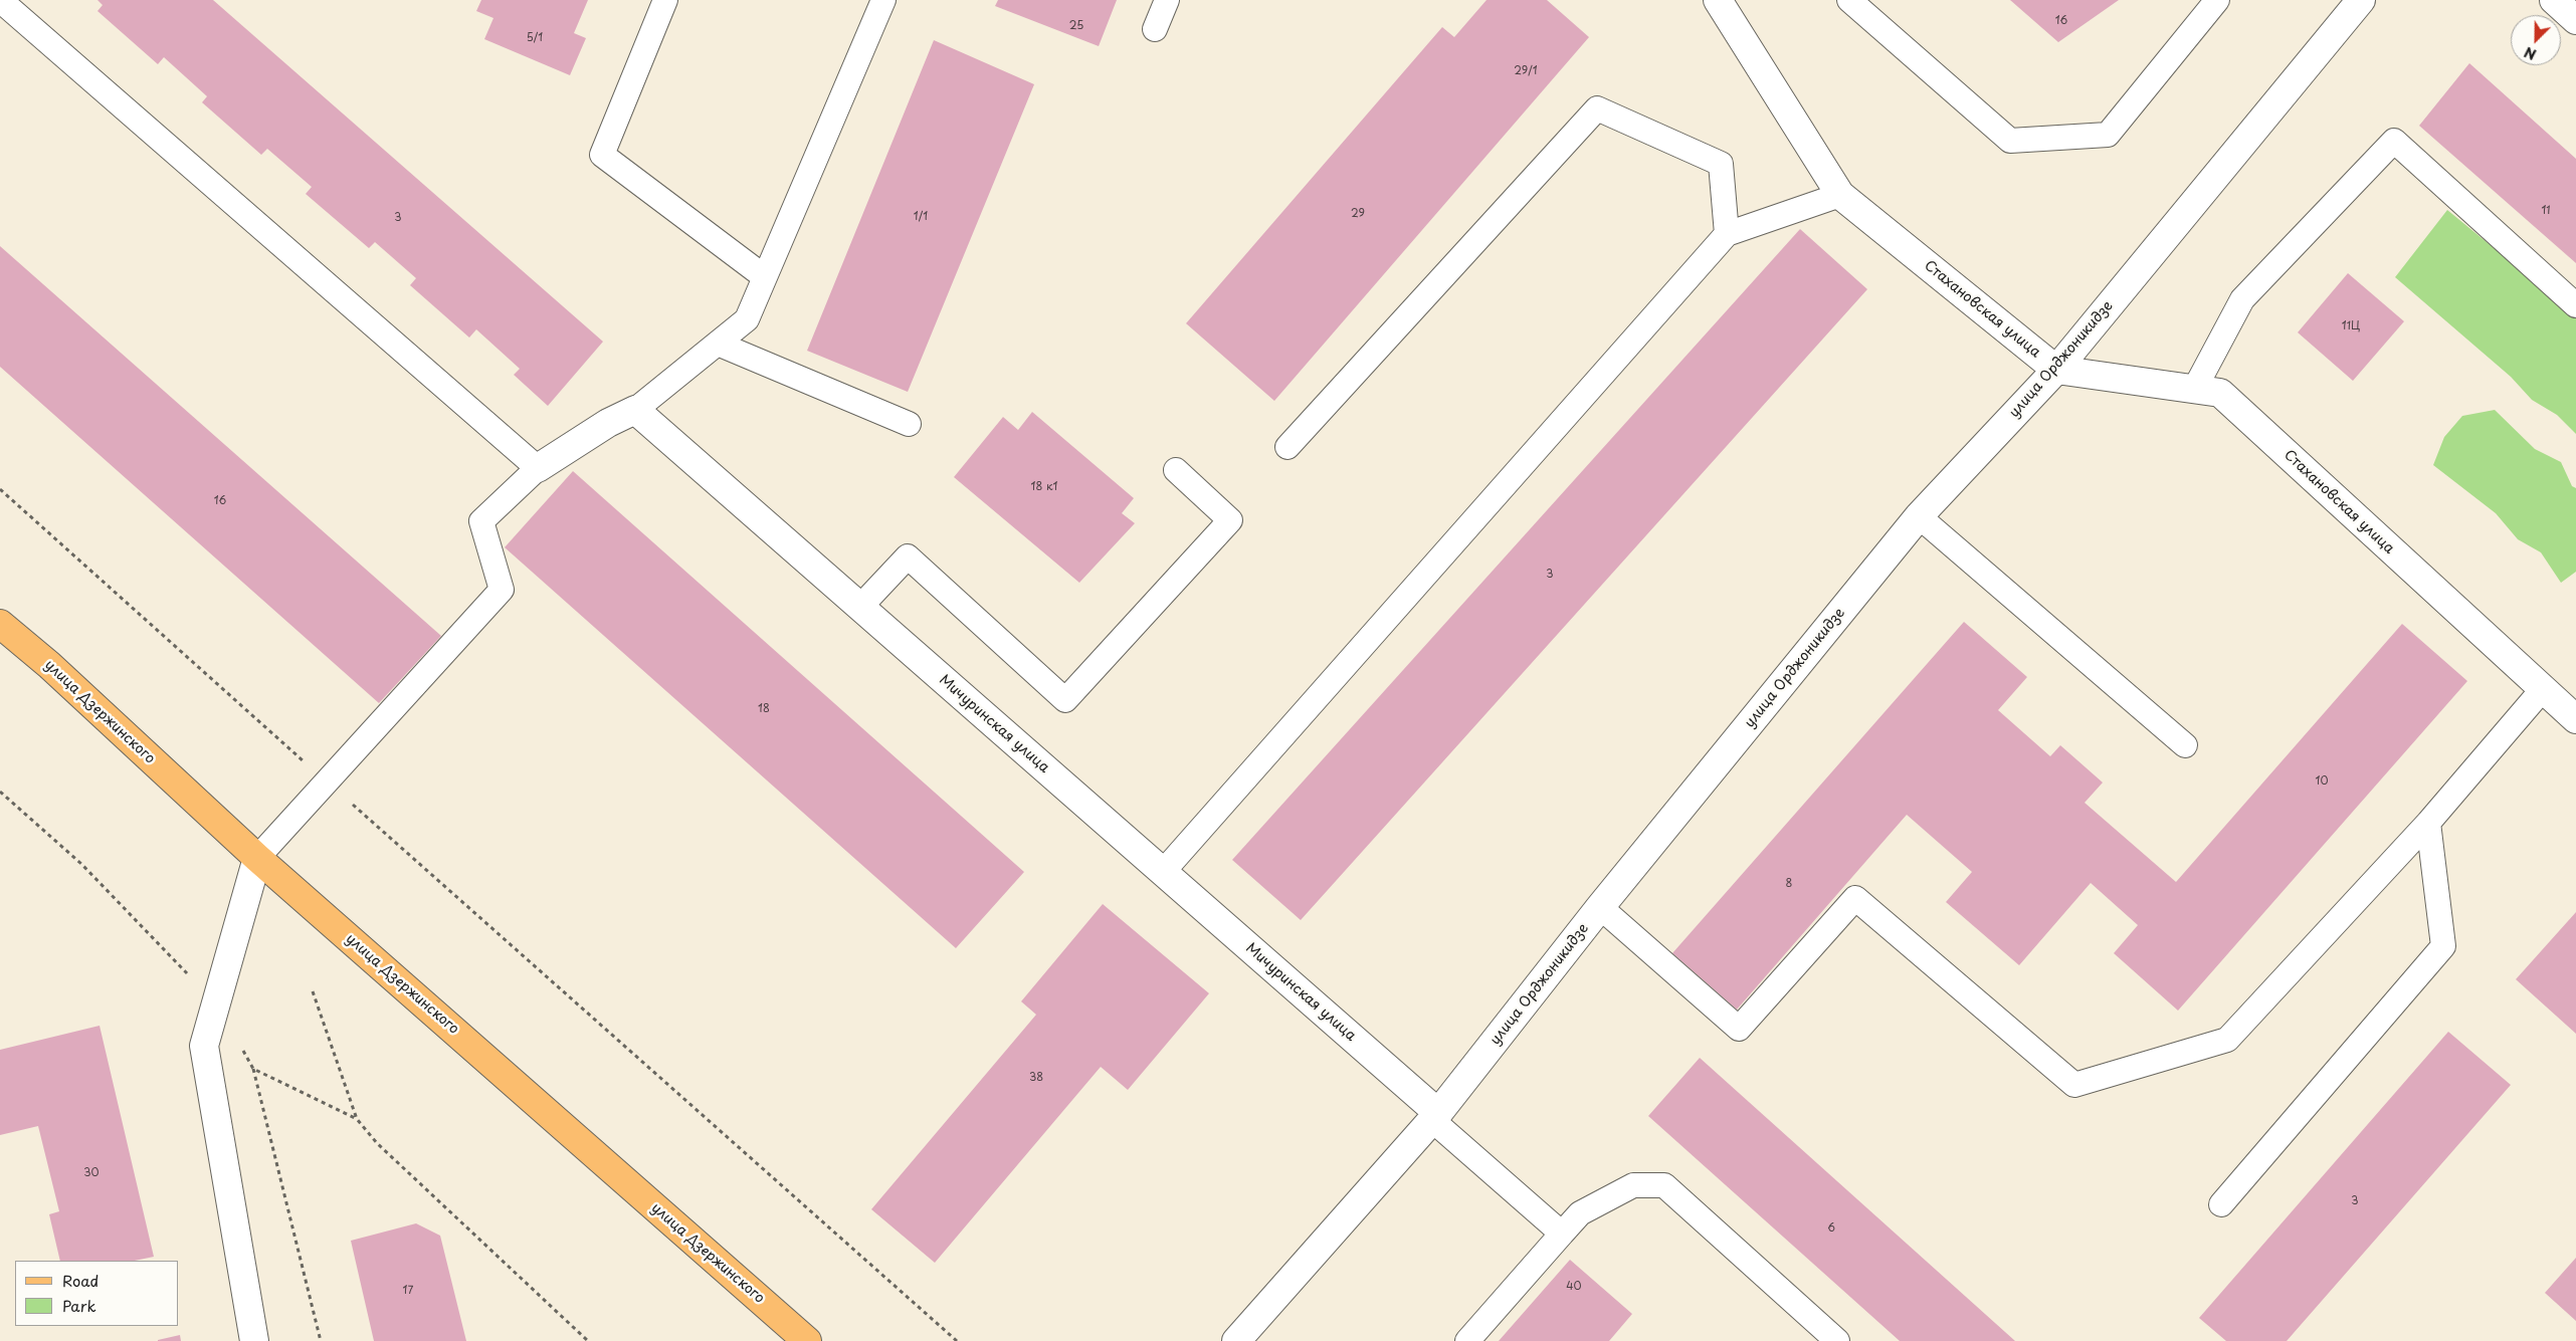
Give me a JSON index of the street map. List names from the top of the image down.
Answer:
{
  "streets": {
    "main road": ["улица Дзержинского"],
    "street": ["Стахановская улица", "улица Орджоникидзе", "Мичуринская улица"]
  },
  "crossings": [
    ["Стахановская улица", "улица Орджоникидзе"],
    ["улица Орджоникидзе", "Мичуринская улица"]
  ],
  "house_numbers": [
    "16",
    "25",
    "5/1",
    "29/1",
    "11",
    "29",
    "1/1",
    "3",
    "11Ц",
    "18 к1",
    "16",
    "3",
    "18",
    "10",
    "8",
    "38",
    "30",
    "3",
    "6",
    "40",
    "17"
  ],
  "legend": ["Road", "Park"],
  "north": "bottom left"
}
